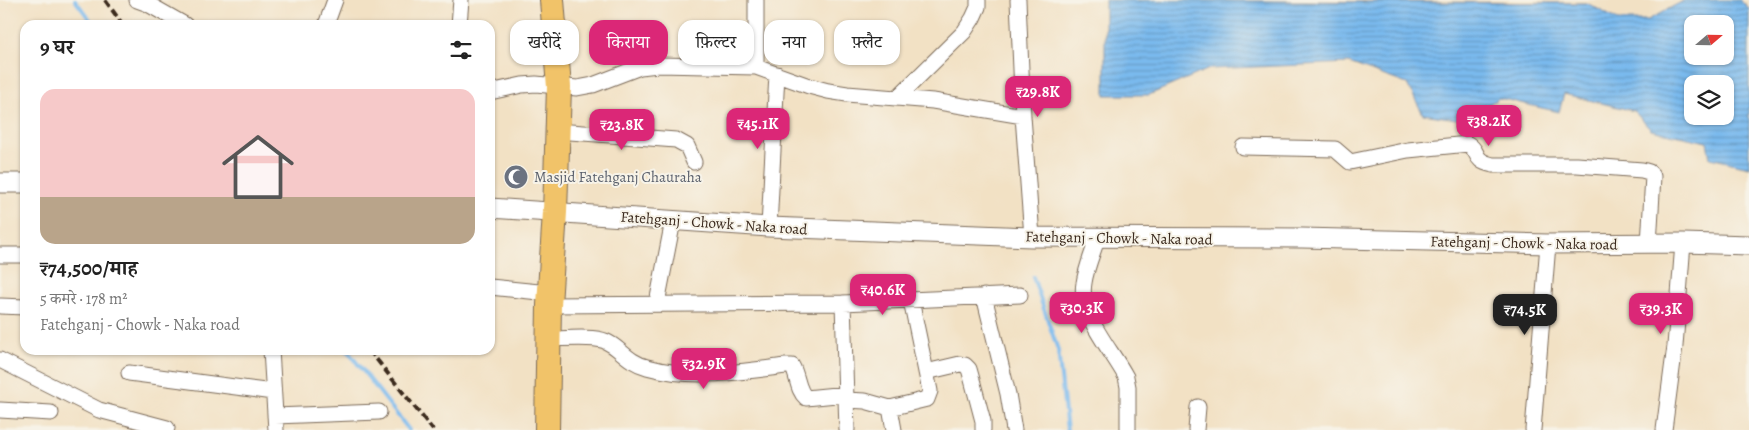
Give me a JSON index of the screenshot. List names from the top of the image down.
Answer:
{
  "streets": {
    "street": ["Fatehganj - Chowk - Naka road"]
  },
  "places": {
    "mosque": ["Masjid Fatehganj Chauraha"]
  },
  "north": "right",
  "page": {
    "chip": [
      "खरीदें",
      "किराया",
      "फ़िल्टर",
      "नया",
      "फ़्लैट"
    ],
    "heading": "9 घर",
    "price": [
      "₹29.8K",
      "₹38.2K",
      "₹45.1K",
      "₹23.8K",
      "₹40.6K",
      "₹30.3K",
      "₹39.3K",
      "₹74.5K",
      "₹32.9K"
    ],
    "list": [
      {
        "name": "₹74,500/माह",
        "note": "5 कमरे · 178 m² · Fatehganj - Chowk - Naka road"
      }
    ]
  }
}
